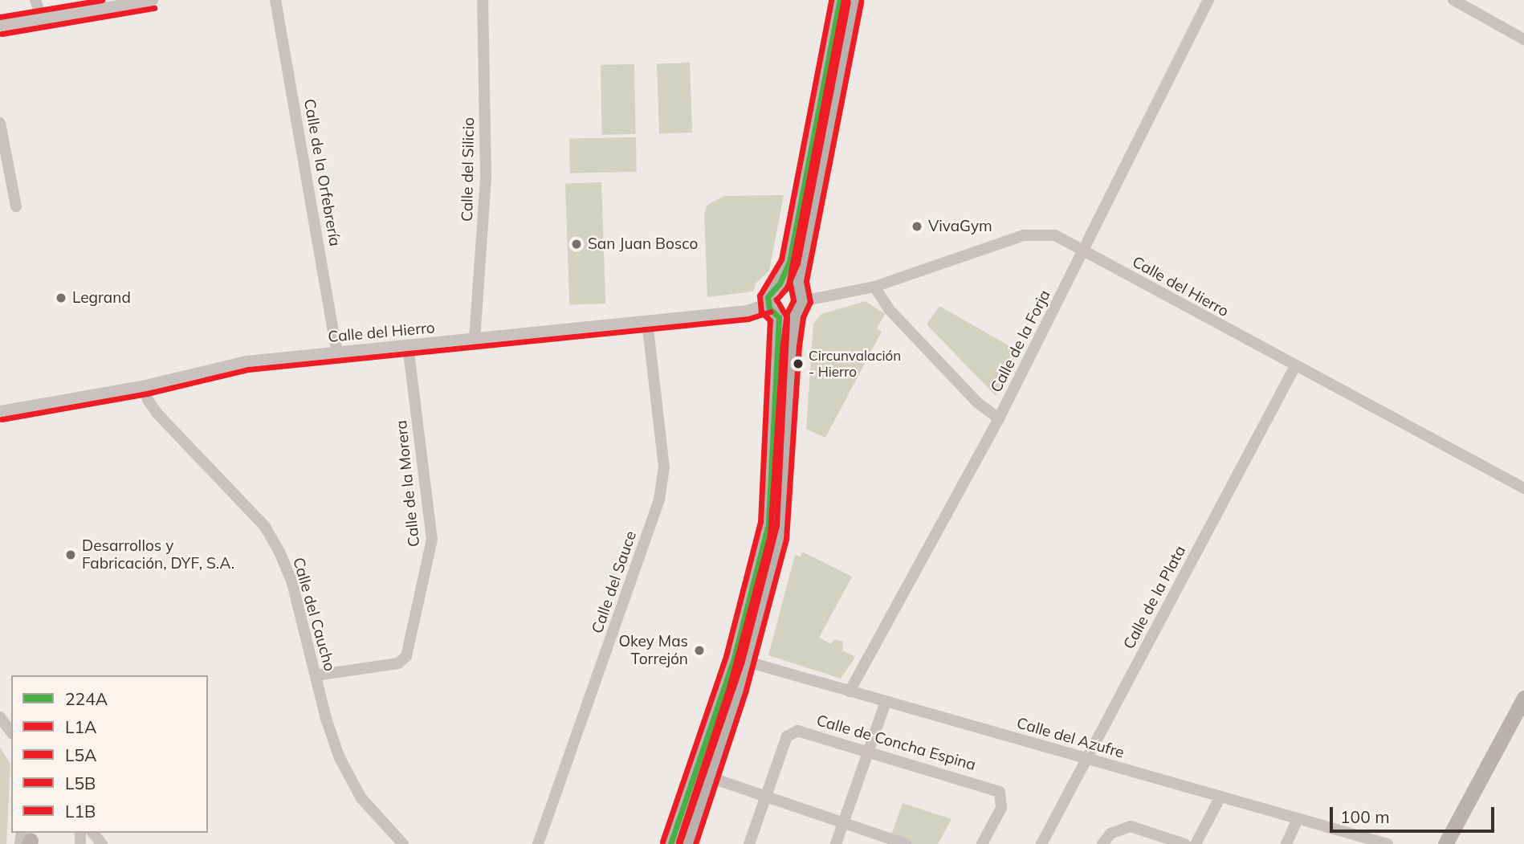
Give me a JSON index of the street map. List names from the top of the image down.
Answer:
{
  "streets": {
    "street": [
      "Calle del Silicio",
      "Calle de la Orfebrería",
      "Calle del Hierro",
      "Calle de la Forja",
      "Calle de la Morera",
      "Calle del Sauce",
      "Calle de la Plata",
      "Calle del Caucho",
      "Calle del Azufre",
      "Calle de Concha Espina"
    ]
  },
  "crossings": [
    ["Calle del Silicio", "Calle del Hierro"],
    ["Calle de la Orfebrería", "Calle del Hierro"],
    ["Calle del Hierro", "Calle de la Forja"],
    ["Calle del Hierro", "Calle de la Morera"],
    ["Calle del Hierro", "Calle del Sauce"],
    ["Calle del Hierro", "Calle de la Plata"],
    ["Calle del Hierro", "Calle del Caucho"],
    ["Calle de la Forja", "Calle del Azufre"],
    ["Calle de la Morera", "Calle del Caucho"],
    ["Calle de la Plata", "Calle del Azufre"]
  ],
  "places": [
    "VivaGym",
    "San Juan Bosco",
    "Legrand",
    "Circunvalación - Hierro",
    "Desarrollos y Fabricación, DYF, S.A.",
    "Okey Mas Torrejón"
  ],
  "lines": [
    "transit line 224A",
    "transit line L5A",
    "transit line L1B",
    "transit line L1A",
    "transit line L5B"
  ],
  "legend": [
    "224A",
    "L1A",
    "L5A",
    "L5B",
    "L1B"
  ],
  "scale_bar": "100 m"
}
